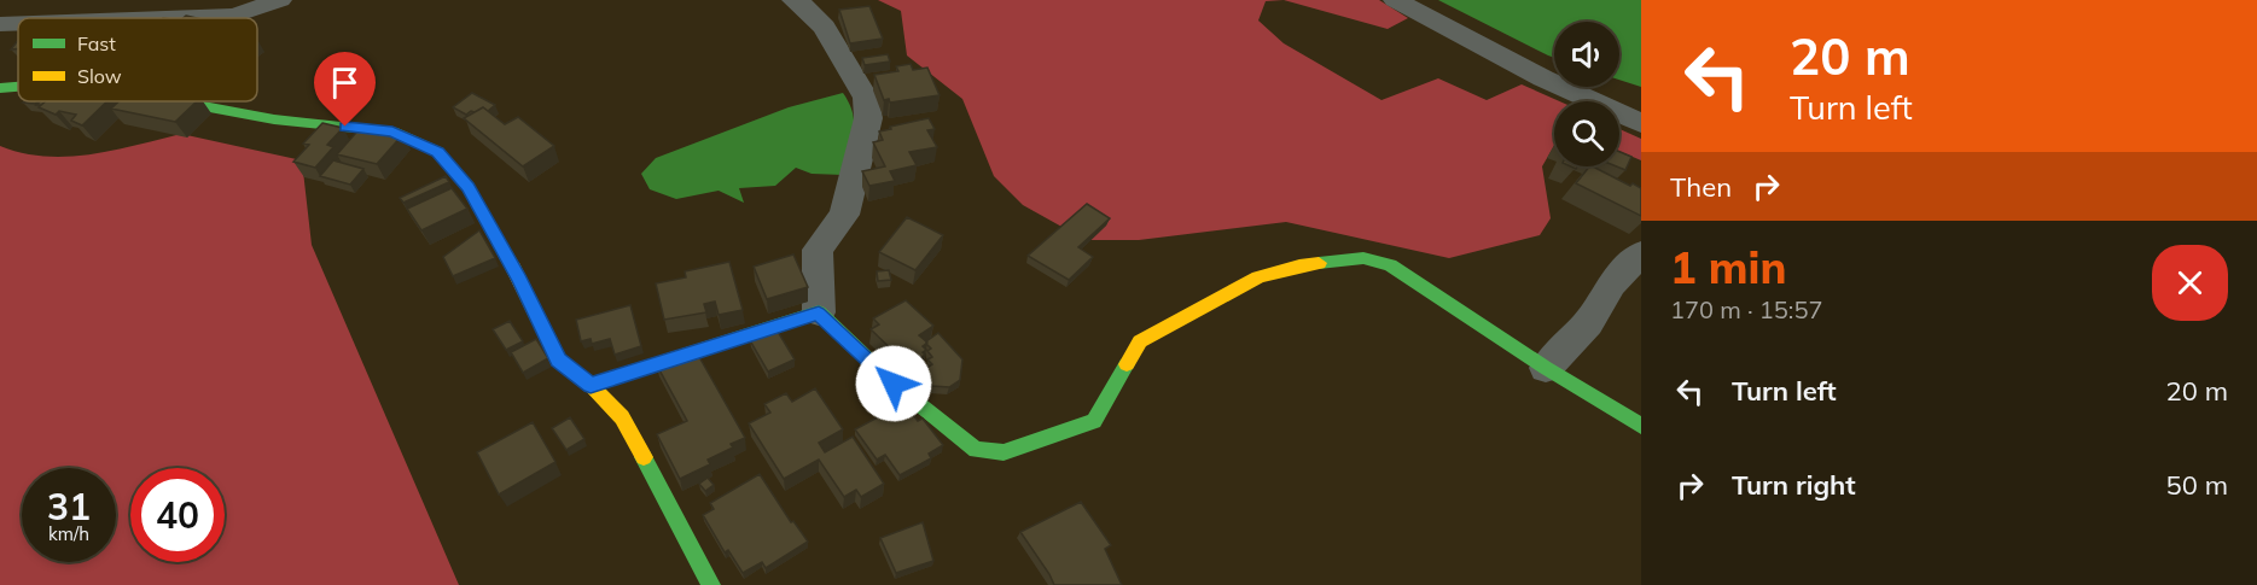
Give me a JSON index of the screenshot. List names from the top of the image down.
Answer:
{
  "legend": ["Fast", "Slow"],
  "page": {
    "turn": ["20 m", "Turn left"],
    "then": "Then",
    "heading": ["1 min", "170 m · 15:57"],
    "list": [
      {
        "name": "Turn left",
        "value": "20 m"
      },
      {
        "name": "Turn right",
        "value": "50 m"
      }
    ],
    "speed": "31 km/h",
    "limit": "40"
  }
}
